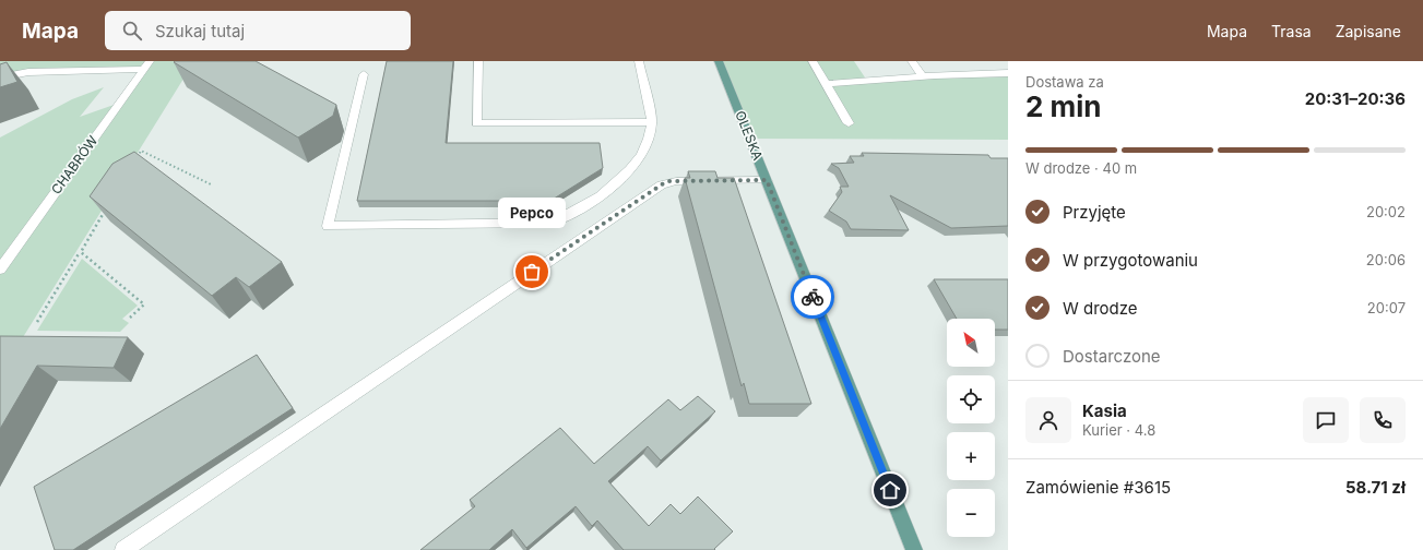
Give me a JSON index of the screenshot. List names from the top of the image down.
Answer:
{
  "streets": {
    "main road": ["OLESKA"],
    "street": ["CHABRÓW"]
  },
  "places": ["Pepco"],
  "north": "top left",
  "page": {
    "header": "Mapa",
    "search": "Szukaj tutaj",
    "nav": ["Mapa", "Trasa", "Zapisane"],
    "heading": ["2 min", "Dostawa za", "20:31–20:36"],
    "panel": [
      "Kasia",
      "Kurier · 4.8",
      "Zamówienie #3615",
      "58.71 zł"
    ],
    "bar": "W drodze · 40 m",
    "list": [
      ["Przyjęte", "20:02"],
      ["W przygotowaniu", "20:06"],
      ["W drodze", "20:07"],
      "Dostarczone"
    ],
    "bubble": "Pepco",
    "map_buttons": ["+", "−"]
  }
}
